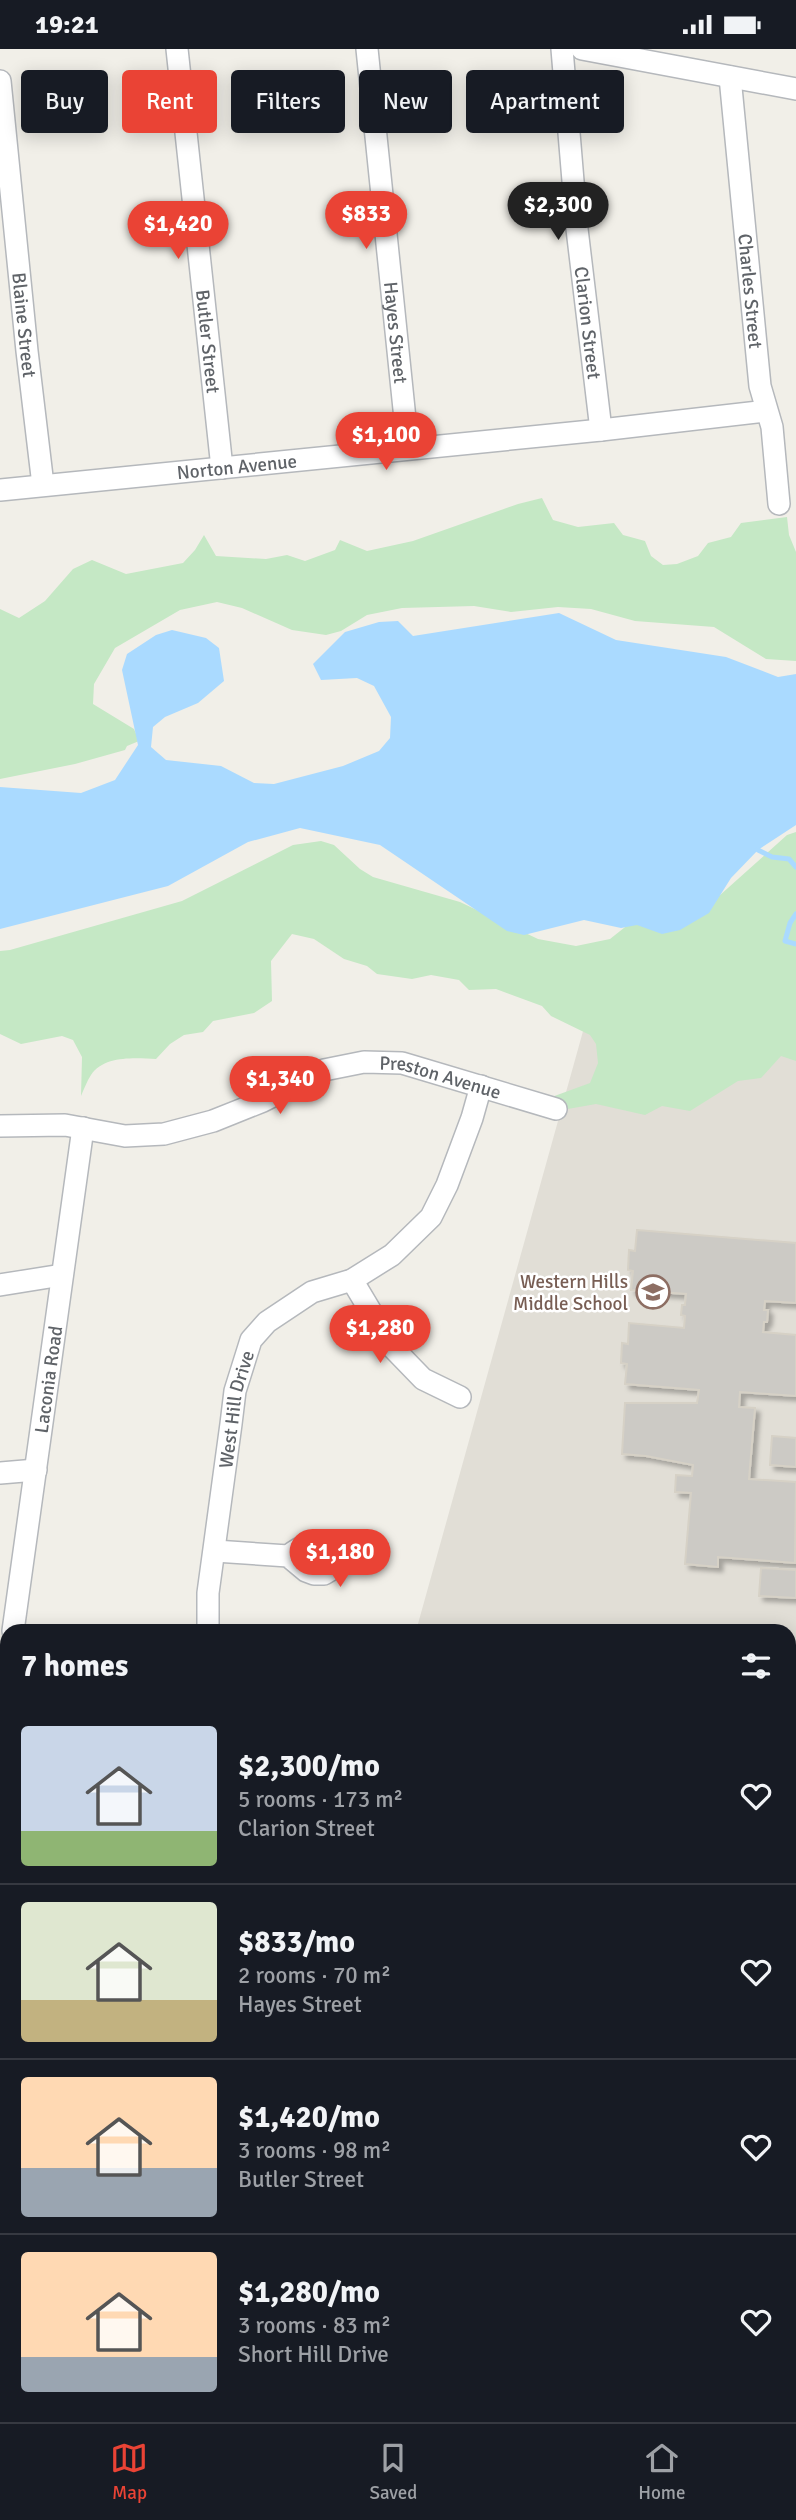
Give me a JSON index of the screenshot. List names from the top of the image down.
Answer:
{
  "streets": {
    "street": [
      "Charles Street",
      "Clarion Street",
      "Blaine Street",
      "Hayes Street",
      "Butler Street",
      "Norton Avenue",
      "Preston Avenue",
      "Laconia Road",
      "West Hill Drive"
    ]
  },
  "crossings": [
    ["Charles Street", "Norton Avenue"],
    ["Clarion Street", "Norton Avenue"],
    ["Blaine Street", "Norton Avenue"],
    ["Hayes Street", "Norton Avenue"],
    ["Butler Street", "Norton Avenue"],
    ["Preston Avenue", "Laconia Road"],
    ["Preston Avenue", "West Hill Drive"]
  ],
  "places": {
    "school or university": ["Western Hills Middle School"]
  },
  "page": {
    "status": "19:21",
    "chip": [
      "Buy",
      "Rent",
      "Filters",
      "New",
      "Apartment"
    ],
    "price": [
      "$2,300",
      "$833",
      "$1,420",
      "$1,100",
      "$1,340",
      "$1,280",
      "$1,180"
    ],
    "heading": "7 homes",
    "list": [
      {
        "name": "$2,300/mo",
        "note": "5 rooms · 173 m² · Clarion Street"
      },
      {
        "name": "$833/mo",
        "note": "2 rooms · 70 m² · Hayes Street"
      },
      {
        "name": "$1,420/mo",
        "note": "3 rooms · 98 m² · Butler Street"
      },
      {
        "name": "$1,280/mo",
        "note": "3 rooms · 83 m² · Short Hill Drive"
      }
    ],
    "tabs": ["Map", "Saved", "Home"]
  }
}
